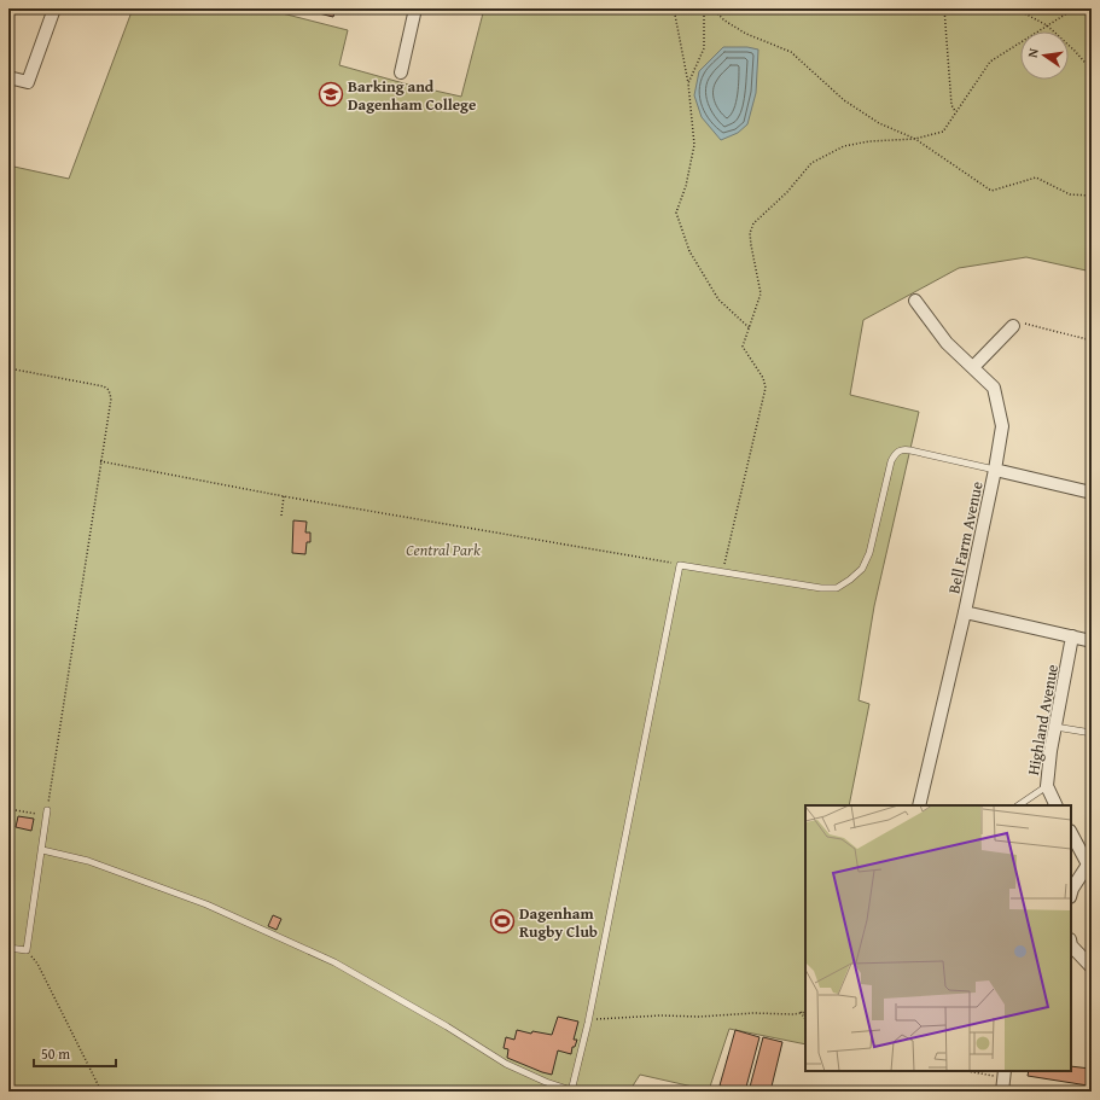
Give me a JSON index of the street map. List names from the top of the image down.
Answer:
{
  "streets": {
    "street": ["Bell Farm Avenue", "Highland Avenue"]
  },
  "parks": ["Central Park"],
  "places": {
    "school or university": ["Barking and Dagenham College"],
    "sports": ["Dagenham Rugby Club"]
  },
  "scale_bar": "50 m",
  "north": "left"
}
